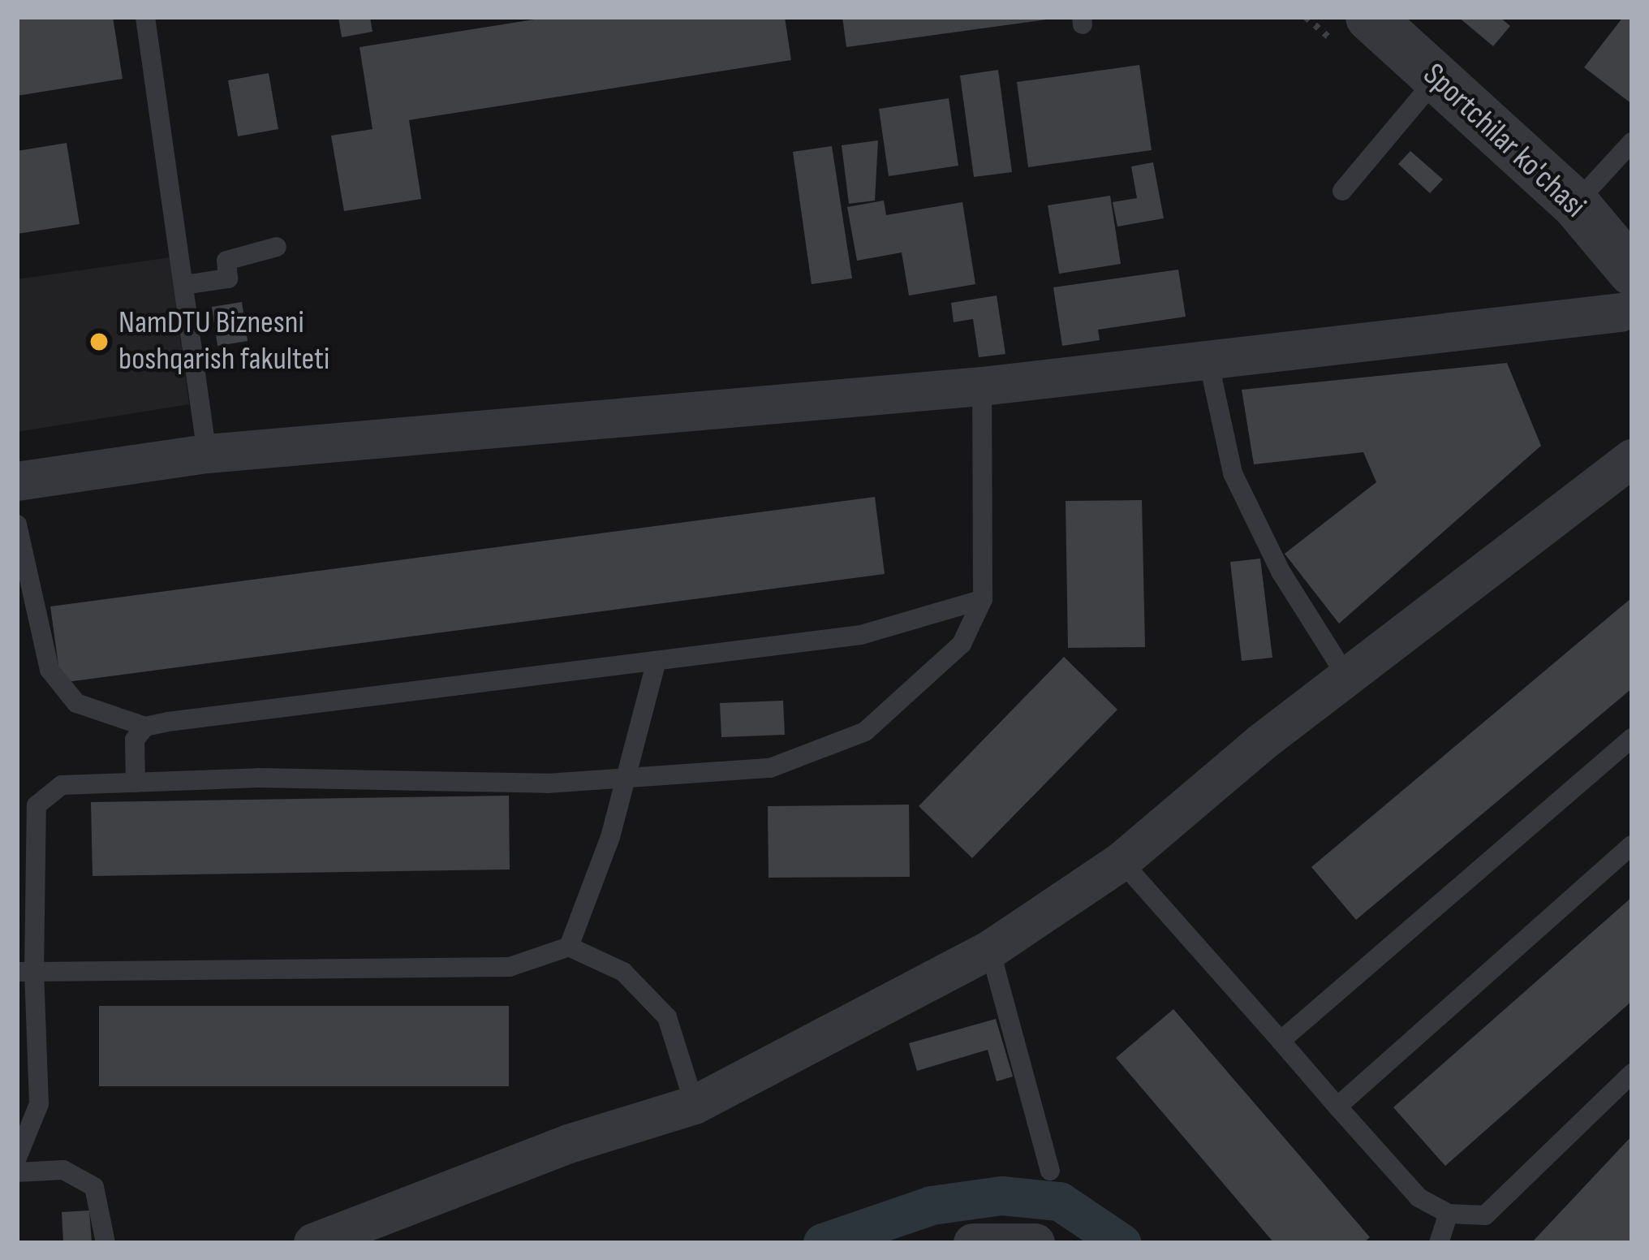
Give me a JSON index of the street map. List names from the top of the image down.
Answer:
{
  "streets": {
    "street": ["Sportchilar ko'chasi"]
  },
  "places": ["NamDTU Biznesni boshqarish fakulteti"]
}
